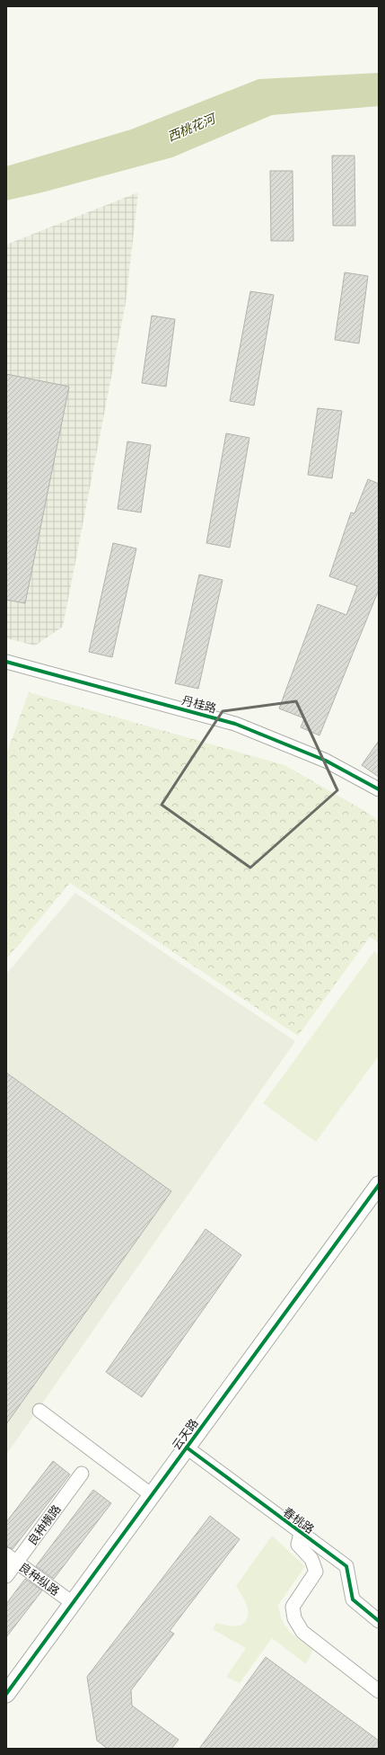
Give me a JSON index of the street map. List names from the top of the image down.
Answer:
{
  "streets": {
    "street": [
      "丹桂路",
      "云天路",
      "春桃路",
      "良种横路",
      "良种纵路"
    ]
  },
  "crossings": [
    ["云天路", "春桃路"],
    ["云天路", "良种纵路"],
    ["良种横路", "良种纵路"]
  ],
  "water": ["西桃花河"]
}
